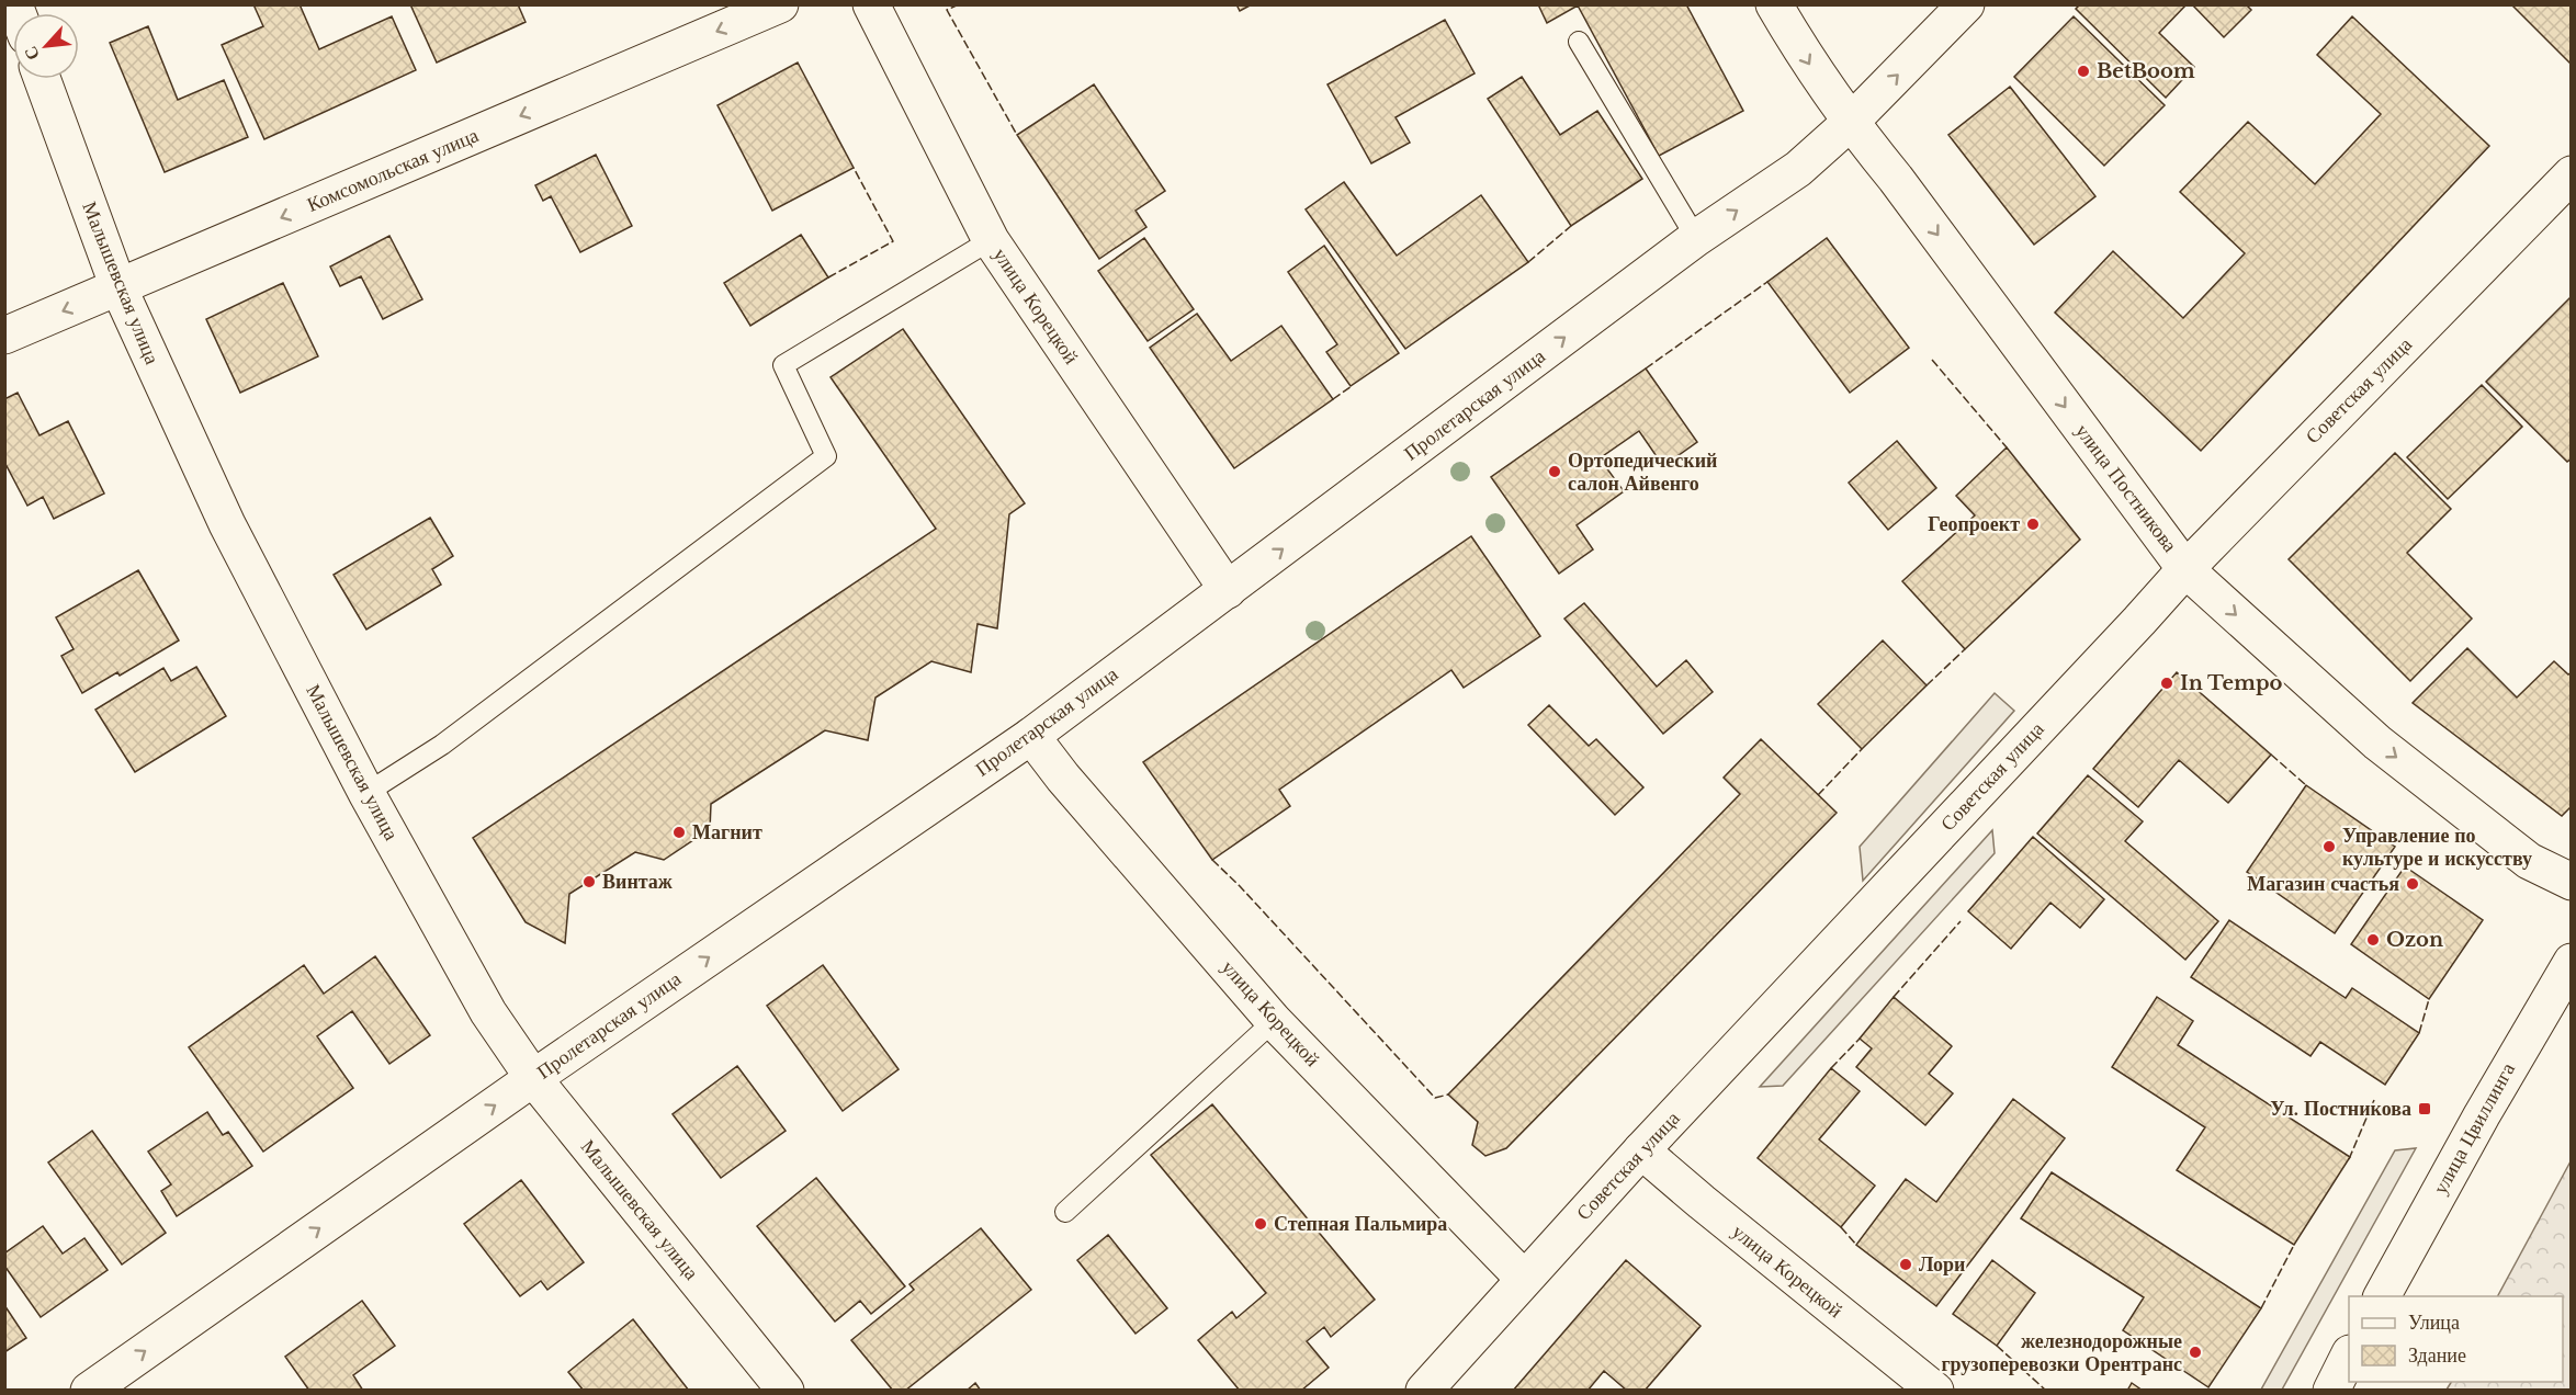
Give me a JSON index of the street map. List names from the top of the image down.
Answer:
{
  "streets": {
    "street": [
      "Комсомольская улица",
      "Малышевская улица",
      "улица Корецкой",
      "Советская улица",
      "Пролетарская улица",
      "улица Постникова",
      "улица Цвиллинга"
    ]
  },
  "crossings": [
    ["Комсомольская улица", "Малышевская улица"],
    ["Малышевская улица", "Пролетарская улица"],
    ["улица Корецкой", "Советская улица"],
    ["улица Корецкой", "Пролетарская улица"],
    ["Советская улица", "улица Постникова"],
    ["Пролетарская улица", "улица Постникова"]
  ],
  "one_way": ["Комсомольская улица", "Пролетарская улица", "улица Постникова"],
  "places": {
    "other": [
      "BetBoom",
      "Ортопедический салон Айвенго",
      "Геопроект",
      "In Tempo",
      "Магнит",
      "Управление по культуре и искусству",
      "Винтаж",
      "Магазин счастья",
      "Ozon",
      "Степная Пальмира",
      "Лори",
      "железнодорожные грузоперевозки Орентранс"
    ],
    "transit": ["Ул. Постникова"]
  },
  "legend": ["Улица", "Здание"],
  "north": "bottom left"
}
